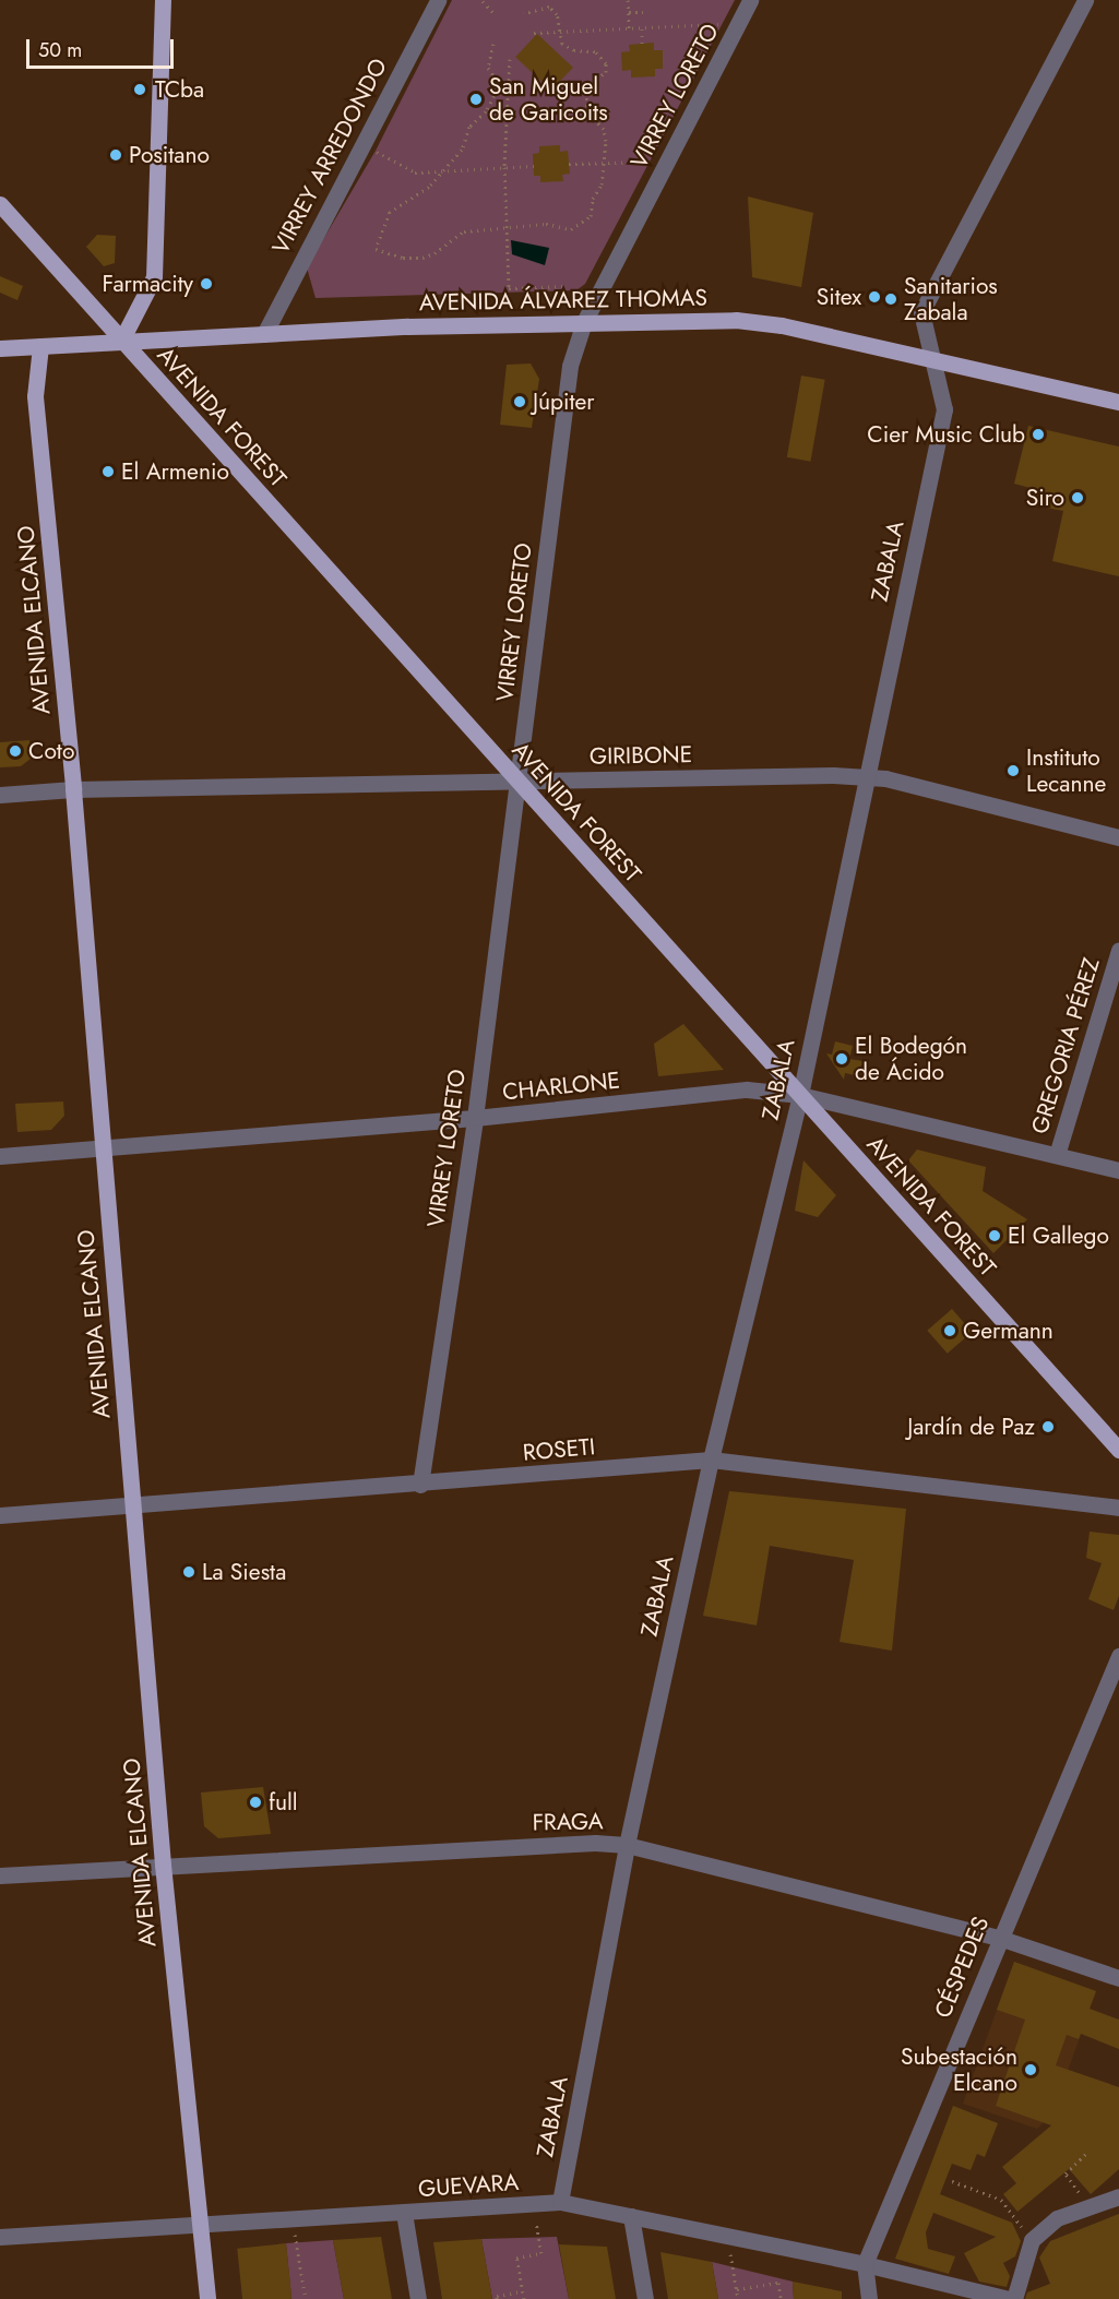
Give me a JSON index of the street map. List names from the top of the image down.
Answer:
{
  "streets": {
    "main road": ["AVENIDA ÁLVAREZ THOMAS", "AVENIDA FOREST", "AVENIDA ELCANO"],
    "street": [
      "VIRREY LORETO",
      "VIRREY ARREDONDO",
      "ZABALA",
      "GIRIBONE",
      "GREGORIA PÉREZ",
      "CHARLONE",
      "ROSETI",
      "FRAGA",
      "CÉSPEDES",
      "GUEVARA"
    ]
  },
  "crossings": [
    ["VIRREY LORETO", "AVENIDA ÁLVAREZ THOMAS"],
    ["VIRREY LORETO", "AVENIDA FOREST"],
    ["VIRREY LORETO", "GIRIBONE"],
    ["VIRREY LORETO", "CHARLONE"],
    ["VIRREY LORETO", "ROSETI"],
    ["VIRREY ARREDONDO", "AVENIDA ÁLVAREZ THOMAS"],
    ["AVENIDA ÁLVAREZ THOMAS", "AVENIDA FOREST"],
    ["AVENIDA ÁLVAREZ THOMAS", "ZABALA"],
    ["AVENIDA ÁLVAREZ THOMAS", "AVENIDA ELCANO"],
    ["AVENIDA FOREST", "ZABALA"],
    ["AVENIDA FOREST", "GIRIBONE"],
    ["AVENIDA FOREST", "CHARLONE"],
    ["ZABALA", "GIRIBONE"],
    ["ZABALA", "CHARLONE"],
    ["ZABALA", "ROSETI"],
    ["ZABALA", "FRAGA"],
    ["ZABALA", "GUEVARA"],
    ["AVENIDA ELCANO", "GIRIBONE"],
    ["AVENIDA ELCANO", "CHARLONE"],
    ["AVENIDA ELCANO", "ROSETI"],
    ["AVENIDA ELCANO", "FRAGA"],
    ["AVENIDA ELCANO", "GUEVARA"],
    ["GREGORIA PÉREZ", "CHARLONE"],
    ["FRAGA", "CÉSPEDES"],
    ["CÉSPEDES", "GUEVARA"]
  ],
  "places": [
    "TCba",
    "San Miguel de Garicoits",
    "Positano",
    "Farmacity",
    "Sitex",
    "Sanitarios Zabala",
    "Júpiter",
    "Cier Music Club",
    "El Armenio",
    "Siro",
    "Coto",
    "Instituto Lecanne",
    "El Bodegón de Ácido",
    "El Gallego",
    "Germann",
    "Jardín de Paz",
    "La Siesta",
    "full",
    "Subestación Elcano"
  ],
  "scale_bar": "50 m"
}
